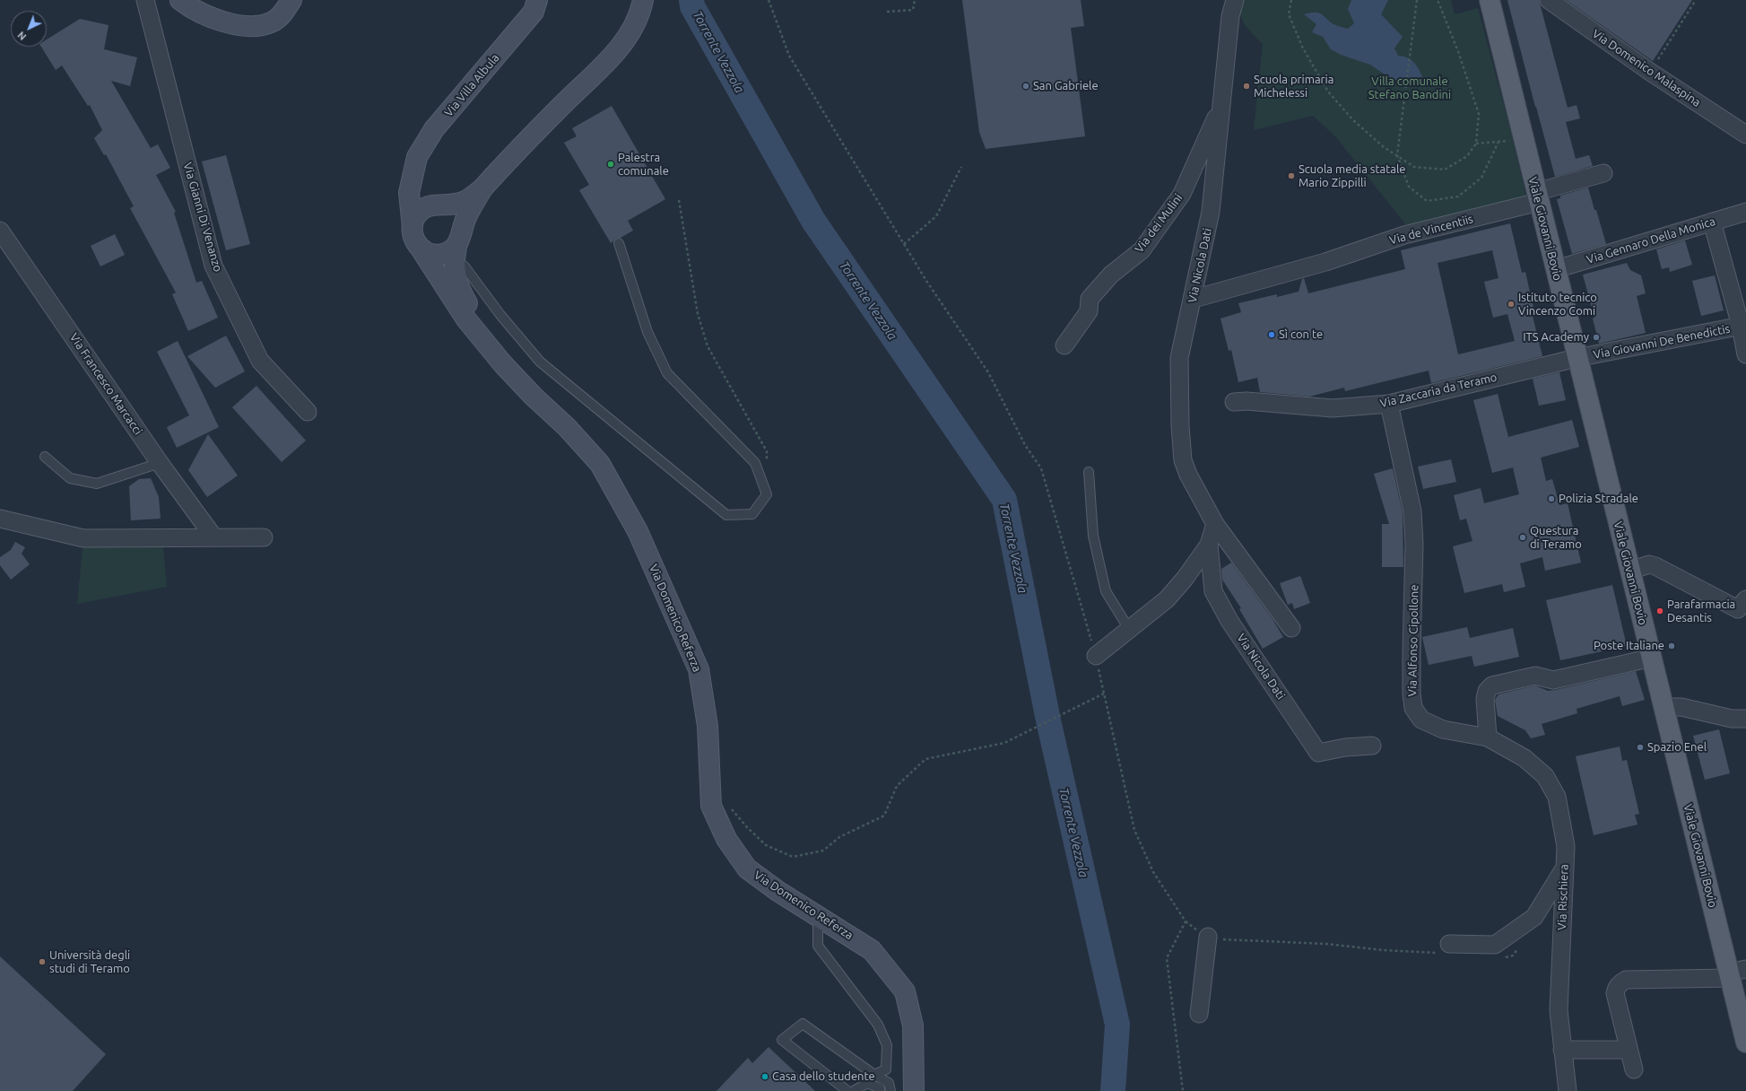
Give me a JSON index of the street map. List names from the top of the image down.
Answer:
{
  "streets": {
    "main road": ["Viale Giovanni Bovio"],
    "street": [
      "Via Domenico Malaspina",
      "Via Villa Albula",
      "Via Gianni Di Venanzo",
      "Via dei Mulini",
      "Via de Vincentiis",
      "Via Gennaro Della Monica",
      "Via Nicola Dati",
      "Via Giovanni De Benedictis",
      "Via Francesco Marcacci",
      "Via Zaccaria da Teramo",
      "Via Domenico Referza",
      "Via Alfonso Cipollone",
      "Via Rischiera"
    ]
  },
  "crossings": [
    ["Via Villa Albula", "Via Domenico Referza"],
    ["Via dei Mulini", "Via Nicola Dati"],
    ["Viale Giovanni Bovio", "Via de Vincentiis"],
    ["Viale Giovanni Bovio", "Via Gennaro Della Monica"],
    ["Viale Giovanni Bovio", "Via Giovanni De Benedictis"],
    ["Viale Giovanni Bovio", "Via Zaccaria da Teramo"],
    ["Via de Vincentiis", "Via Nicola Dati"],
    ["Via Giovanni De Benedictis", "Via Zaccaria da Teramo"],
    ["Via Zaccaria da Teramo", "Via Alfonso Cipollone"],
    ["Via Alfonso Cipollone", "Via Rischiera"]
  ],
  "water": ["Torrente Vezzola"],
  "parks": ["Villa comunale Stefano Bandini"],
  "places": [
    "San Gabriele",
    "Scuola primaria Michelessi",
    "Palestra comunale",
    "Scuola media statale Mario Zippilli",
    "Istituto tecnico Vincenzo Comi",
    "Sì con te",
    "ITS Academy",
    "Polizia Stradale",
    "Questura di Teramo",
    "Parafarmacia Desantis",
    "Poste Italiane",
    "Spazio Enel",
    "Università degli studi di Teramo",
    "Casa dello studente"
  ],
  "north": "bottom left"
}
